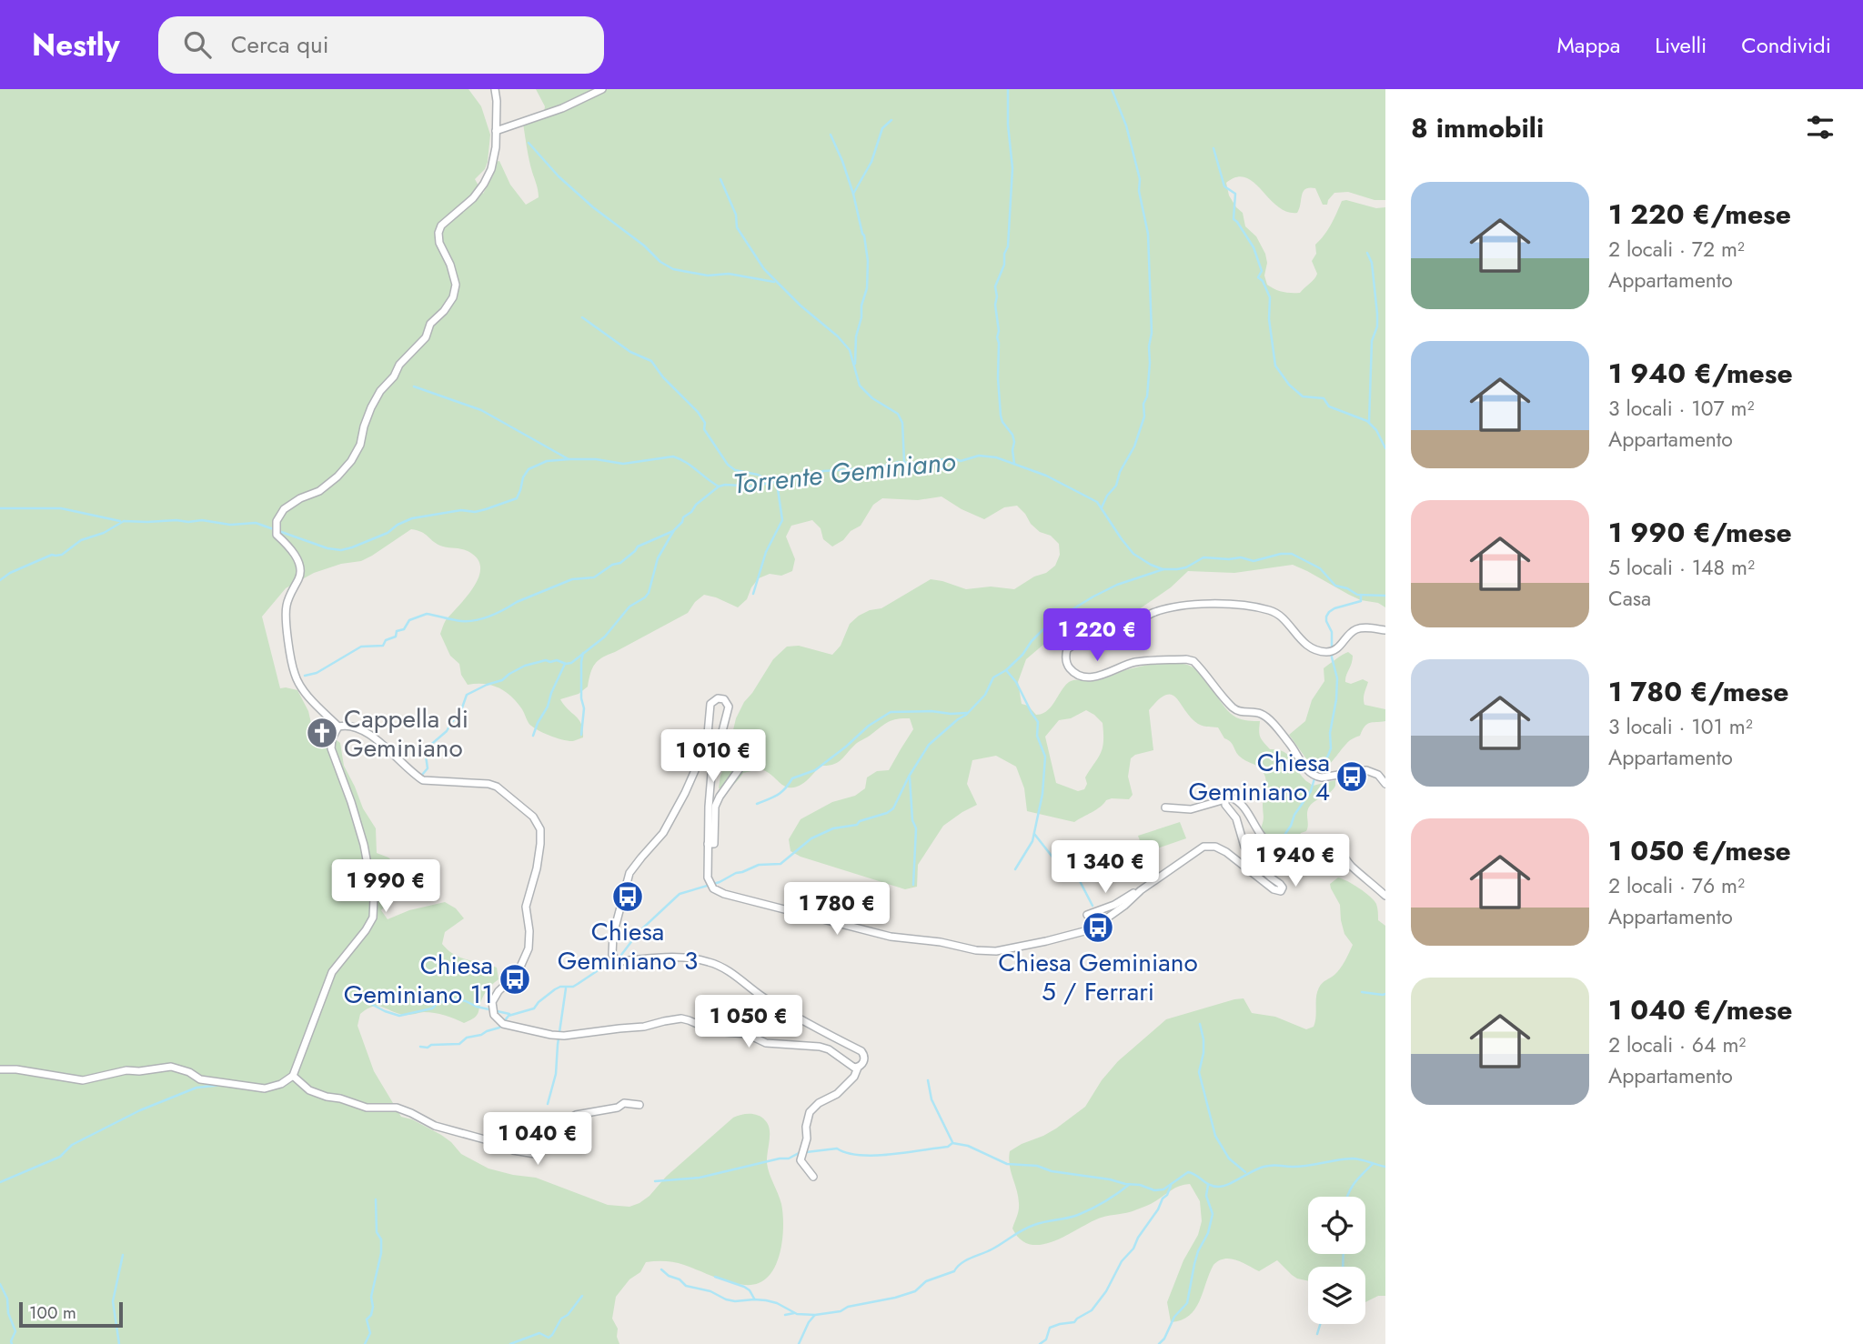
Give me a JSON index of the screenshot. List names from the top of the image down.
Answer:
{
  "water": ["Torrente Geminiano"],
  "places": {
    "church": ["Cappella di Geminiano"],
    "bus stop": [
      "Chiesa Geminiano 4",
      "Chiesa Geminiano 3",
      "Chiesa Geminiano 5 / Ferrari",
      "Chiesa Geminiano 11"
    ]
  },
  "scale_bar": "100 m",
  "page": {
    "header": "Nestly",
    "search": "Cerca qui",
    "nav": ["Mappa", "Livelli", "Condividi"],
    "heading": "8 immobili",
    "list": [
      {
        "name": "1 220 €/mese",
        "note": "2 locali · 72 m² · Appartamento"
      },
      {
        "name": "1 940 €/mese",
        "note": "3 locali · 107 m² · Appartamento"
      },
      {
        "name": "1 990 €/mese",
        "note": "5 locali · 148 m² · Casa"
      },
      {
        "name": "1 780 €/mese",
        "note": "3 locali · 101 m² · Appartamento"
      },
      {
        "name": "1 050 €/mese",
        "note": "2 locali · 76 m² · Appartamento"
      },
      {
        "name": "1 040 €/mese",
        "note": "2 locali · 64 m² · Appartamento"
      }
    ],
    "price": [
      "1 220 €",
      "1 010 €",
      "1 940 €",
      "1 340 €",
      "1 990 €",
      "1 780 €",
      "1 050 €",
      "1 040 €"
    ],
    "scale": "100 m"
  }
}
